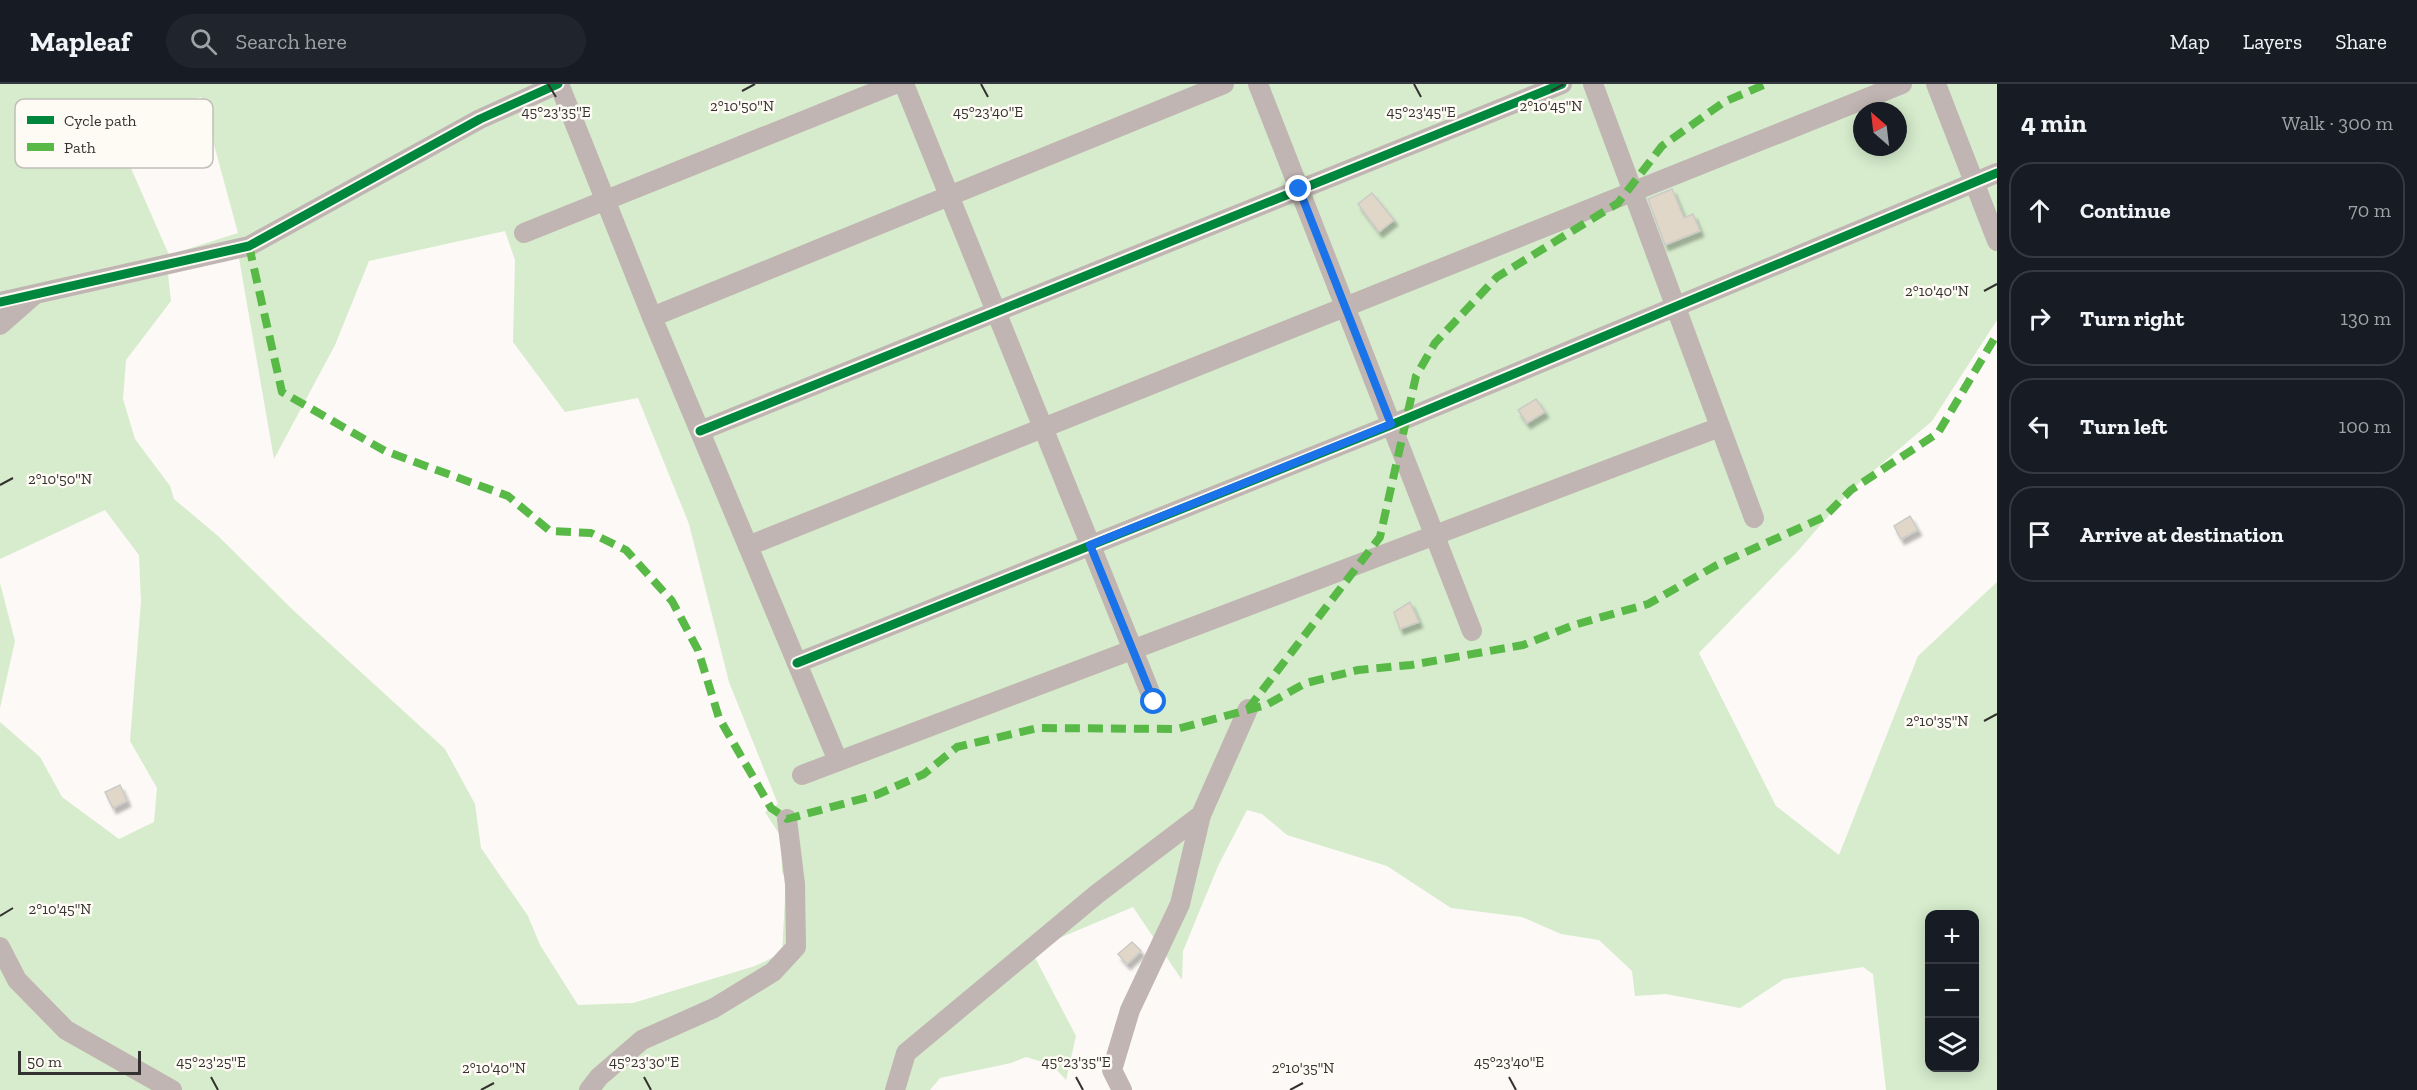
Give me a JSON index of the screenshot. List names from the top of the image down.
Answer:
{
  "legend": ["Cycle path", "Path"],
  "scale_bar": "50 m",
  "north": "top left",
  "page": {
    "header": "Mapleaf",
    "search": "Search here",
    "nav": ["Map", "Layers", "Share"],
    "heading": ["4 min", "Walk · 300 m"],
    "list": [
      ["Continue", "70 m"],
      ["Turn right", "130 m"],
      ["Turn left", "100 m"],
      "Arrive at destination"
    ],
    "map_buttons": ["+", "−"],
    "scale": "50 m"
  },
  "coordinates": [
    "2°10'45\"N",
    "2°10'50\"N",
    "45°23'35\"E",
    "45°23'40\"E",
    "45°23'45\"E",
    "2°10'40\"N",
    "2°10'35\"N",
    "45°23'25\"E",
    "45°23'30\"E"
  ]
}
